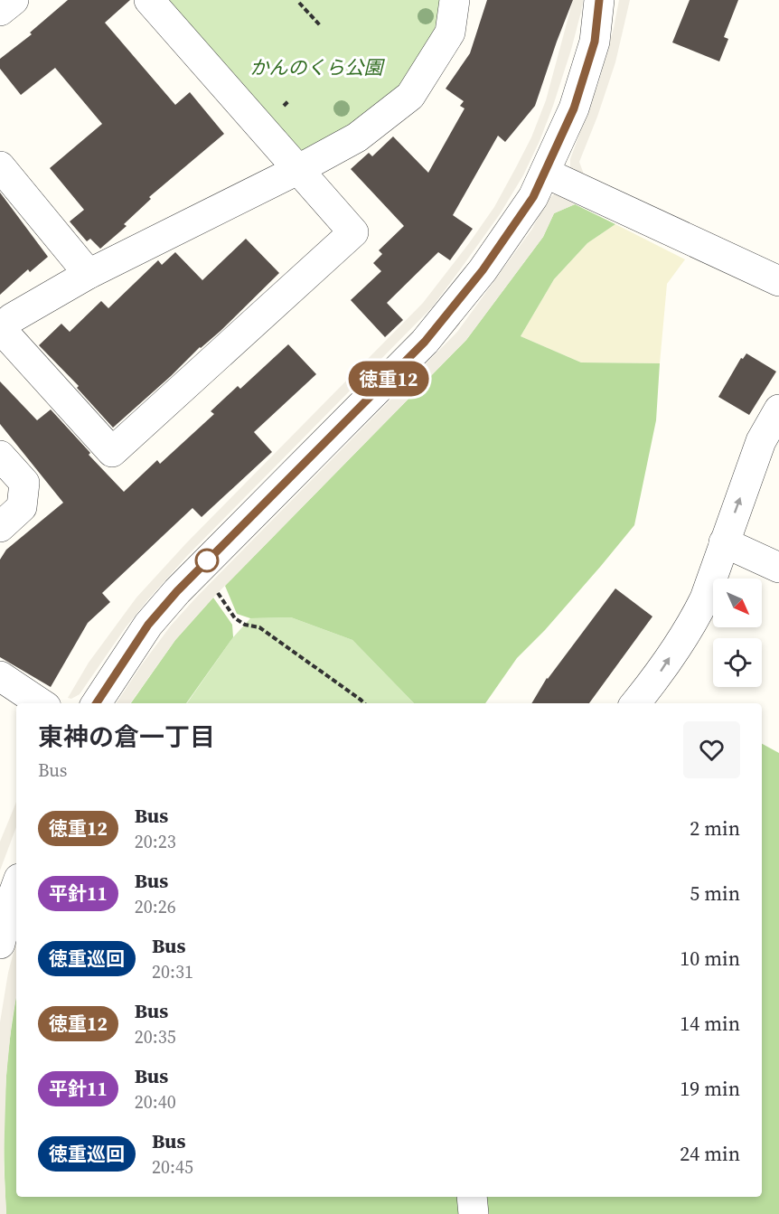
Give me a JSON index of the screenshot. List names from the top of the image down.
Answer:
{
  "parks": ["かんのくら公園"],
  "lines": ["bus line 徳重12"],
  "north": "bottom right",
  "page": {
    "on_map": "徳重12",
    "heading": ["東神の倉一丁目", "Bus"],
    "list": [
      {
        "mark": "徳重12",
        "name": "Bus",
        "note": "20:23",
        "value": "2 min"
      },
      {
        "mark": "平針11",
        "name": "Bus",
        "note": "20:26",
        "value": "5 min"
      },
      {
        "mark": "徳重巡回",
        "name": "Bus",
        "note": "20:31",
        "value": "10 min"
      },
      {
        "mark": "徳重12",
        "name": "Bus",
        "note": "20:35",
        "value": "14 min"
      },
      {
        "mark": "平針11",
        "name": "Bus",
        "note": "20:40",
        "value": "19 min"
      },
      {
        "mark": "徳重巡回",
        "name": "Bus",
        "note": "20:45",
        "value": "24 min"
      }
    ]
  }
}
